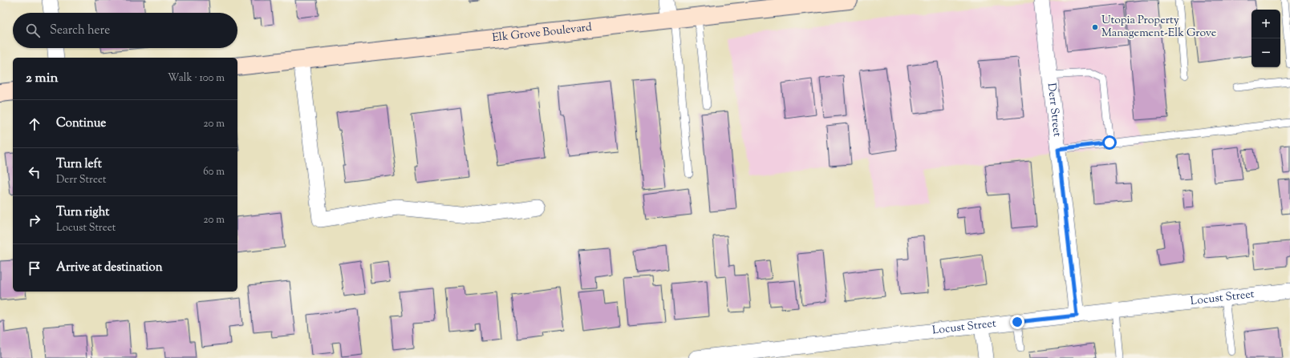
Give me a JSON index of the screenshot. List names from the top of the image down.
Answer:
{
  "streets": {
    "main road": ["Elk Grove Boulevard"],
    "street": ["Derr Street", "Locust Street"]
  },
  "crossings": [
    ["Derr Street", "Locust Street"]
  ],
  "places": ["Utopia Property Management-Elk Grove"],
  "page": {
    "map_buttons": ["+", "−"],
    "search": "Search here",
    "heading": ["2 min", "Walk · 100 m"],
    "list": [
      ["Continue", "20 m"],
      ["Turn left", "Derr Street", "60 m"],
      ["Turn right", "Locust Street", "20 m"],
      "Arrive at destination"
    ]
  }
}
